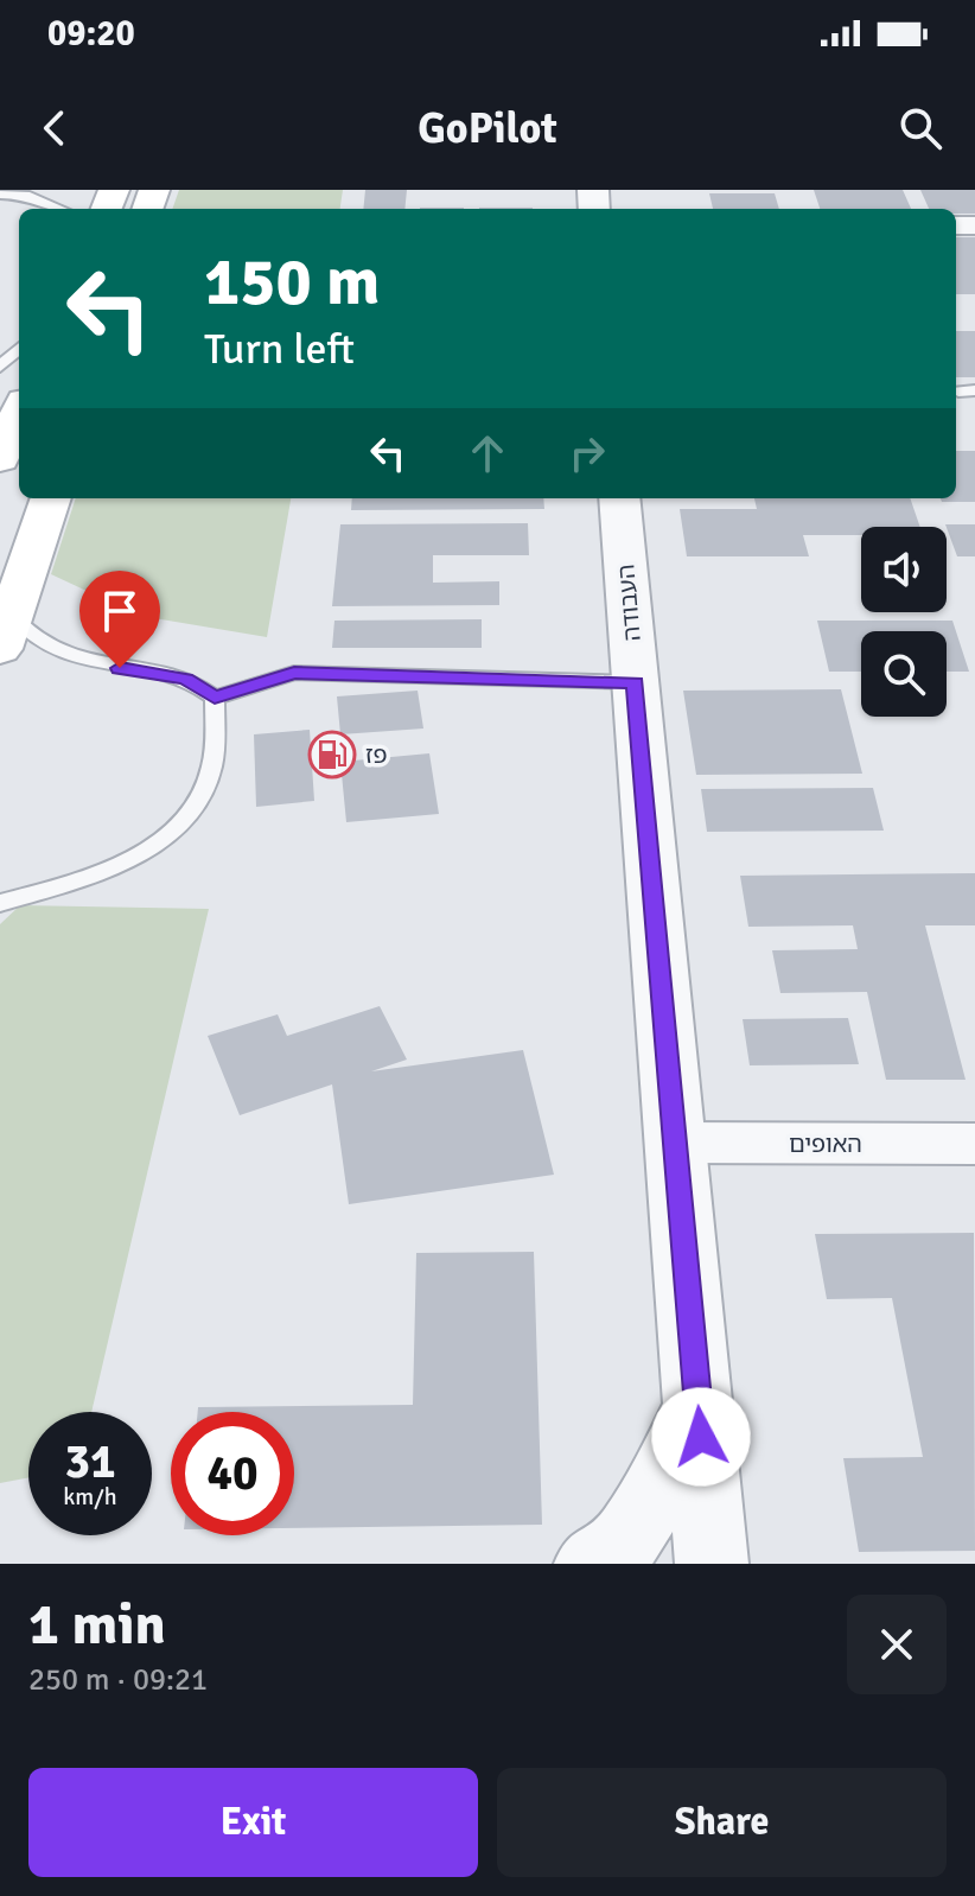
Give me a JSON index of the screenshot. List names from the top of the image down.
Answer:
{
  "streets": {
    "street": ["העבודה", "האופים"]
  },
  "crossings": [
    ["העבודה", "האופים"]
  ],
  "places": {
    "fuel station": ["פז"]
  },
  "page": {
    "status": "09:20",
    "header": "GoPilot",
    "turn": ["150 m", "Turn left"],
    "speed": "31 km/h",
    "limit": "40",
    "heading": ["1 min", "250 m · 09:21"],
    "buttons": ["Exit", "Share"]
  }
}
